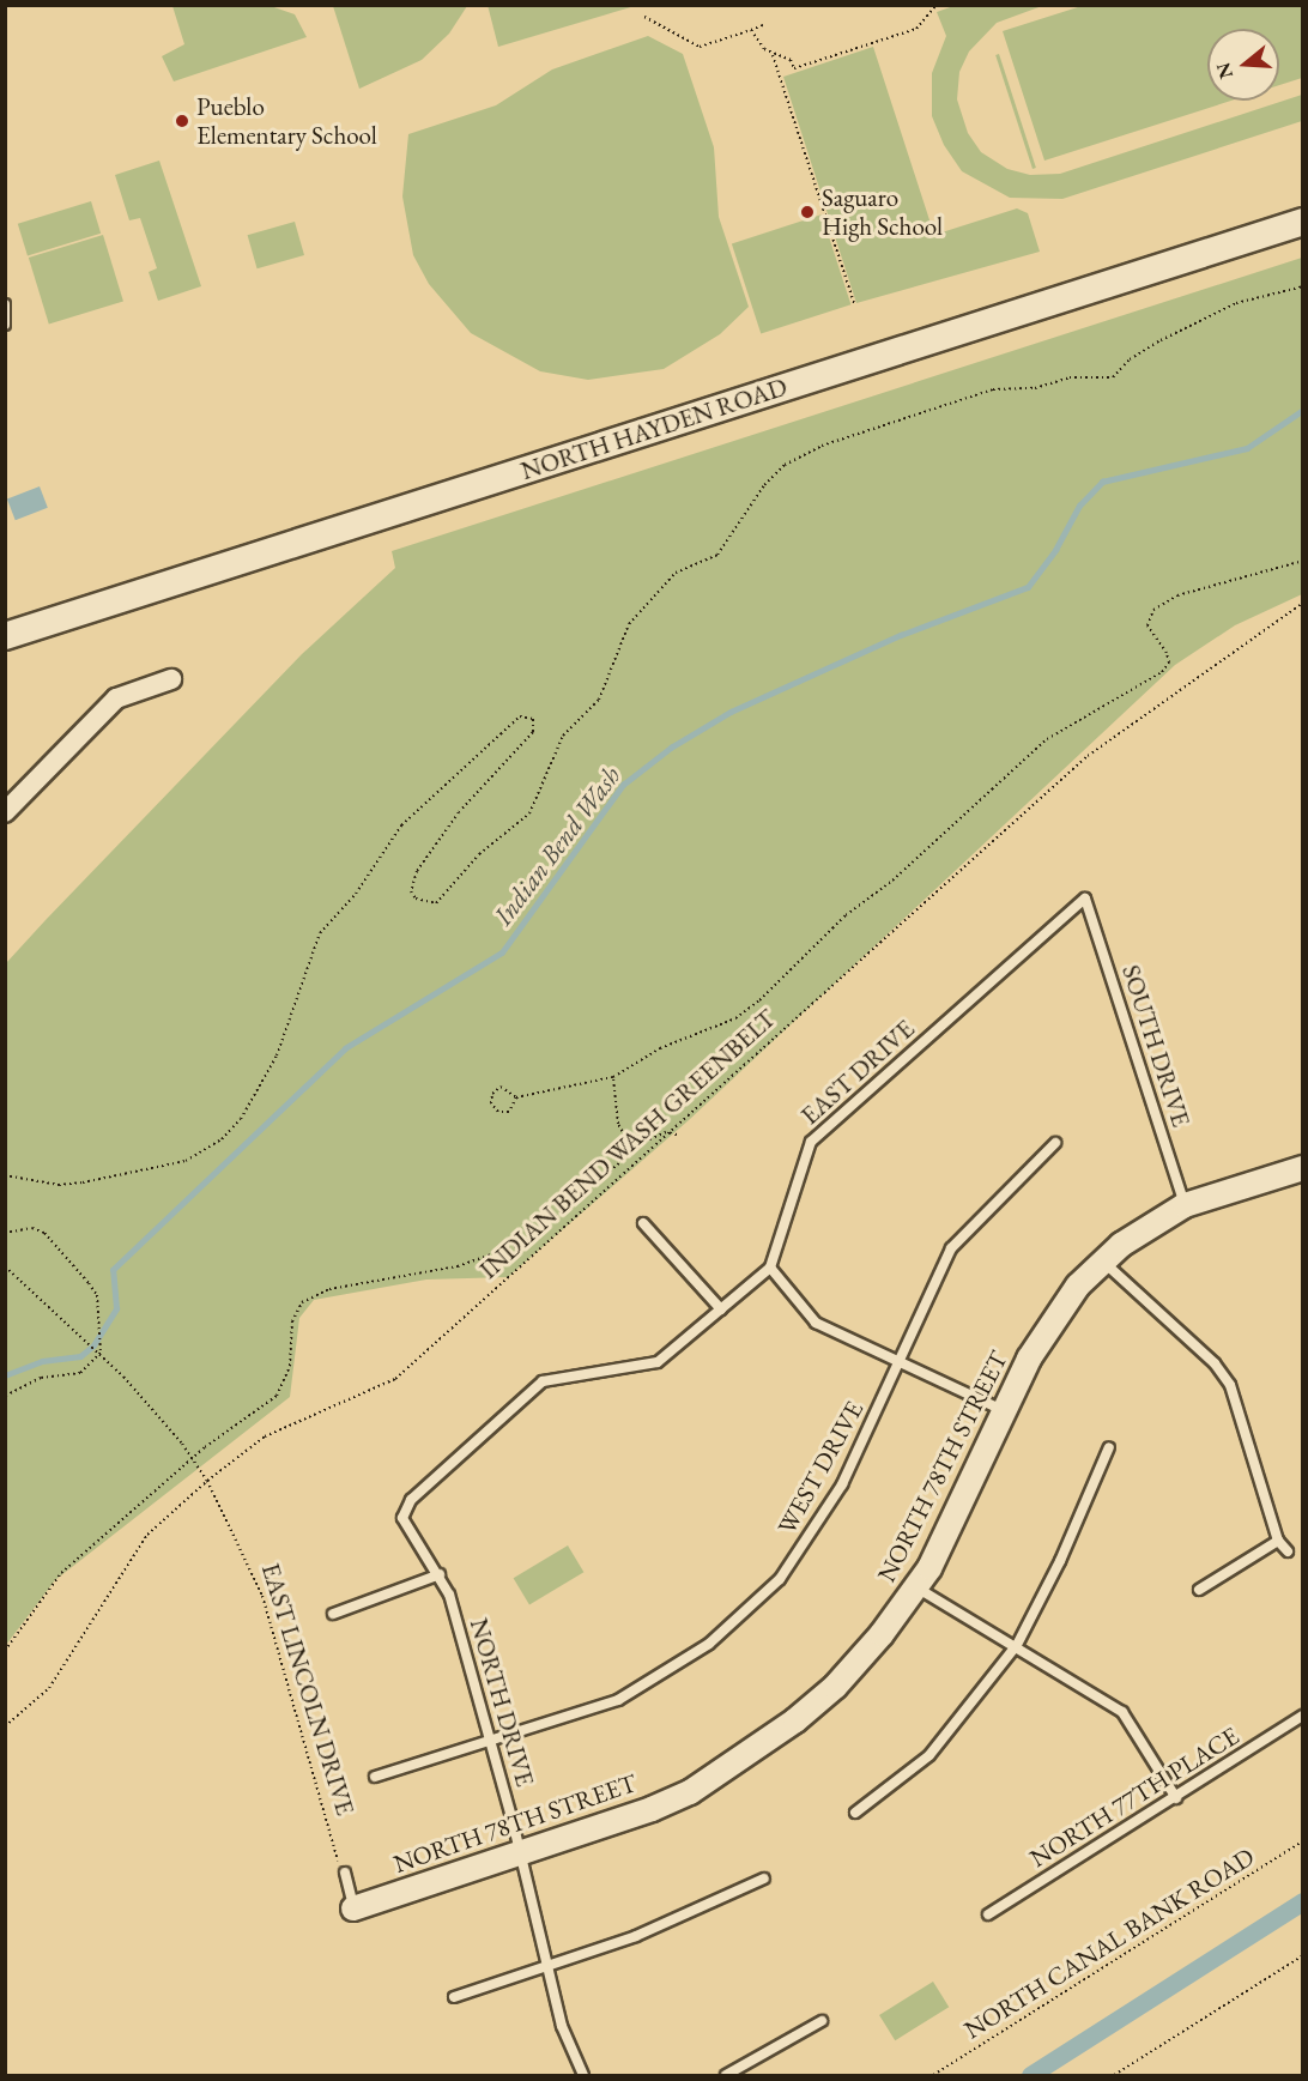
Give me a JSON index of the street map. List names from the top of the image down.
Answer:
{
  "streets": {
    "main road": ["NORTH HAYDEN ROAD"],
    "street": ["NORTH 78TH STREET"],
    "lane": [
      "SOUTH DRIVE",
      "EAST DRIVE",
      "WEST DRIVE",
      "NORTH DRIVE",
      "NORTH 77TH PLACE"
    ],
    "path": ["INDIAN BEND WASH GREENBELT", "EAST LINCOLN DRIVE", "NORTH CANAL BANK ROAD"]
  },
  "crossings": [
    ["SOUTH DRIVE", "EAST DRIVE"],
    ["SOUTH DRIVE", "NORTH 78TH STREET"],
    ["INDIAN BEND WASH GREENBELT", "EAST LINCOLN DRIVE"],
    ["NORTH 78TH STREET", "NORTH DRIVE"],
    ["WEST DRIVE", "NORTH DRIVE"]
  ],
  "water": ["Indian Bend Wash"],
  "places": ["Pueblo Elementary School", "Saguaro High School"],
  "north": "left"
}
